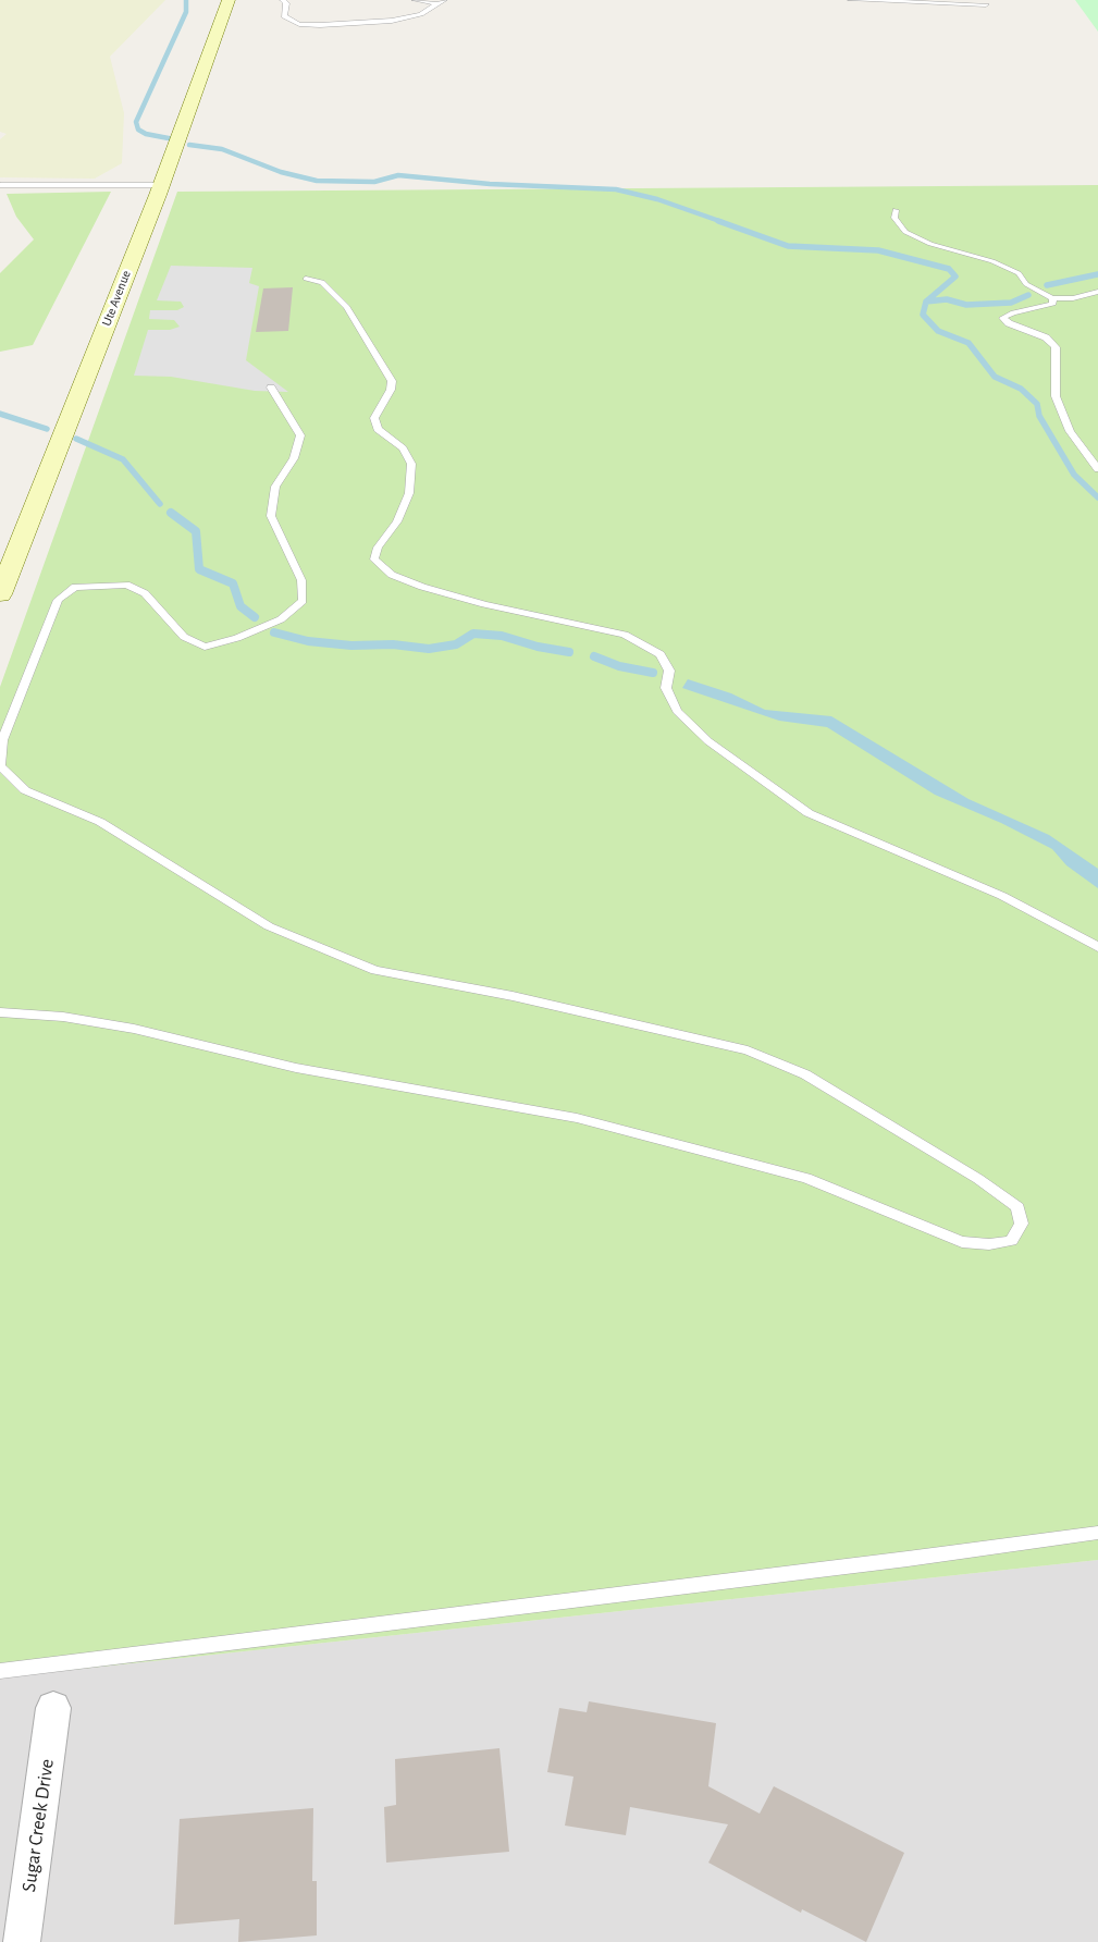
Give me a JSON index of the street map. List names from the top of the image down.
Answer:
{
  "streets": {
    "main road": ["Ute Avenue"],
    "street": ["Sugar Creek Drive"]
  }
}
